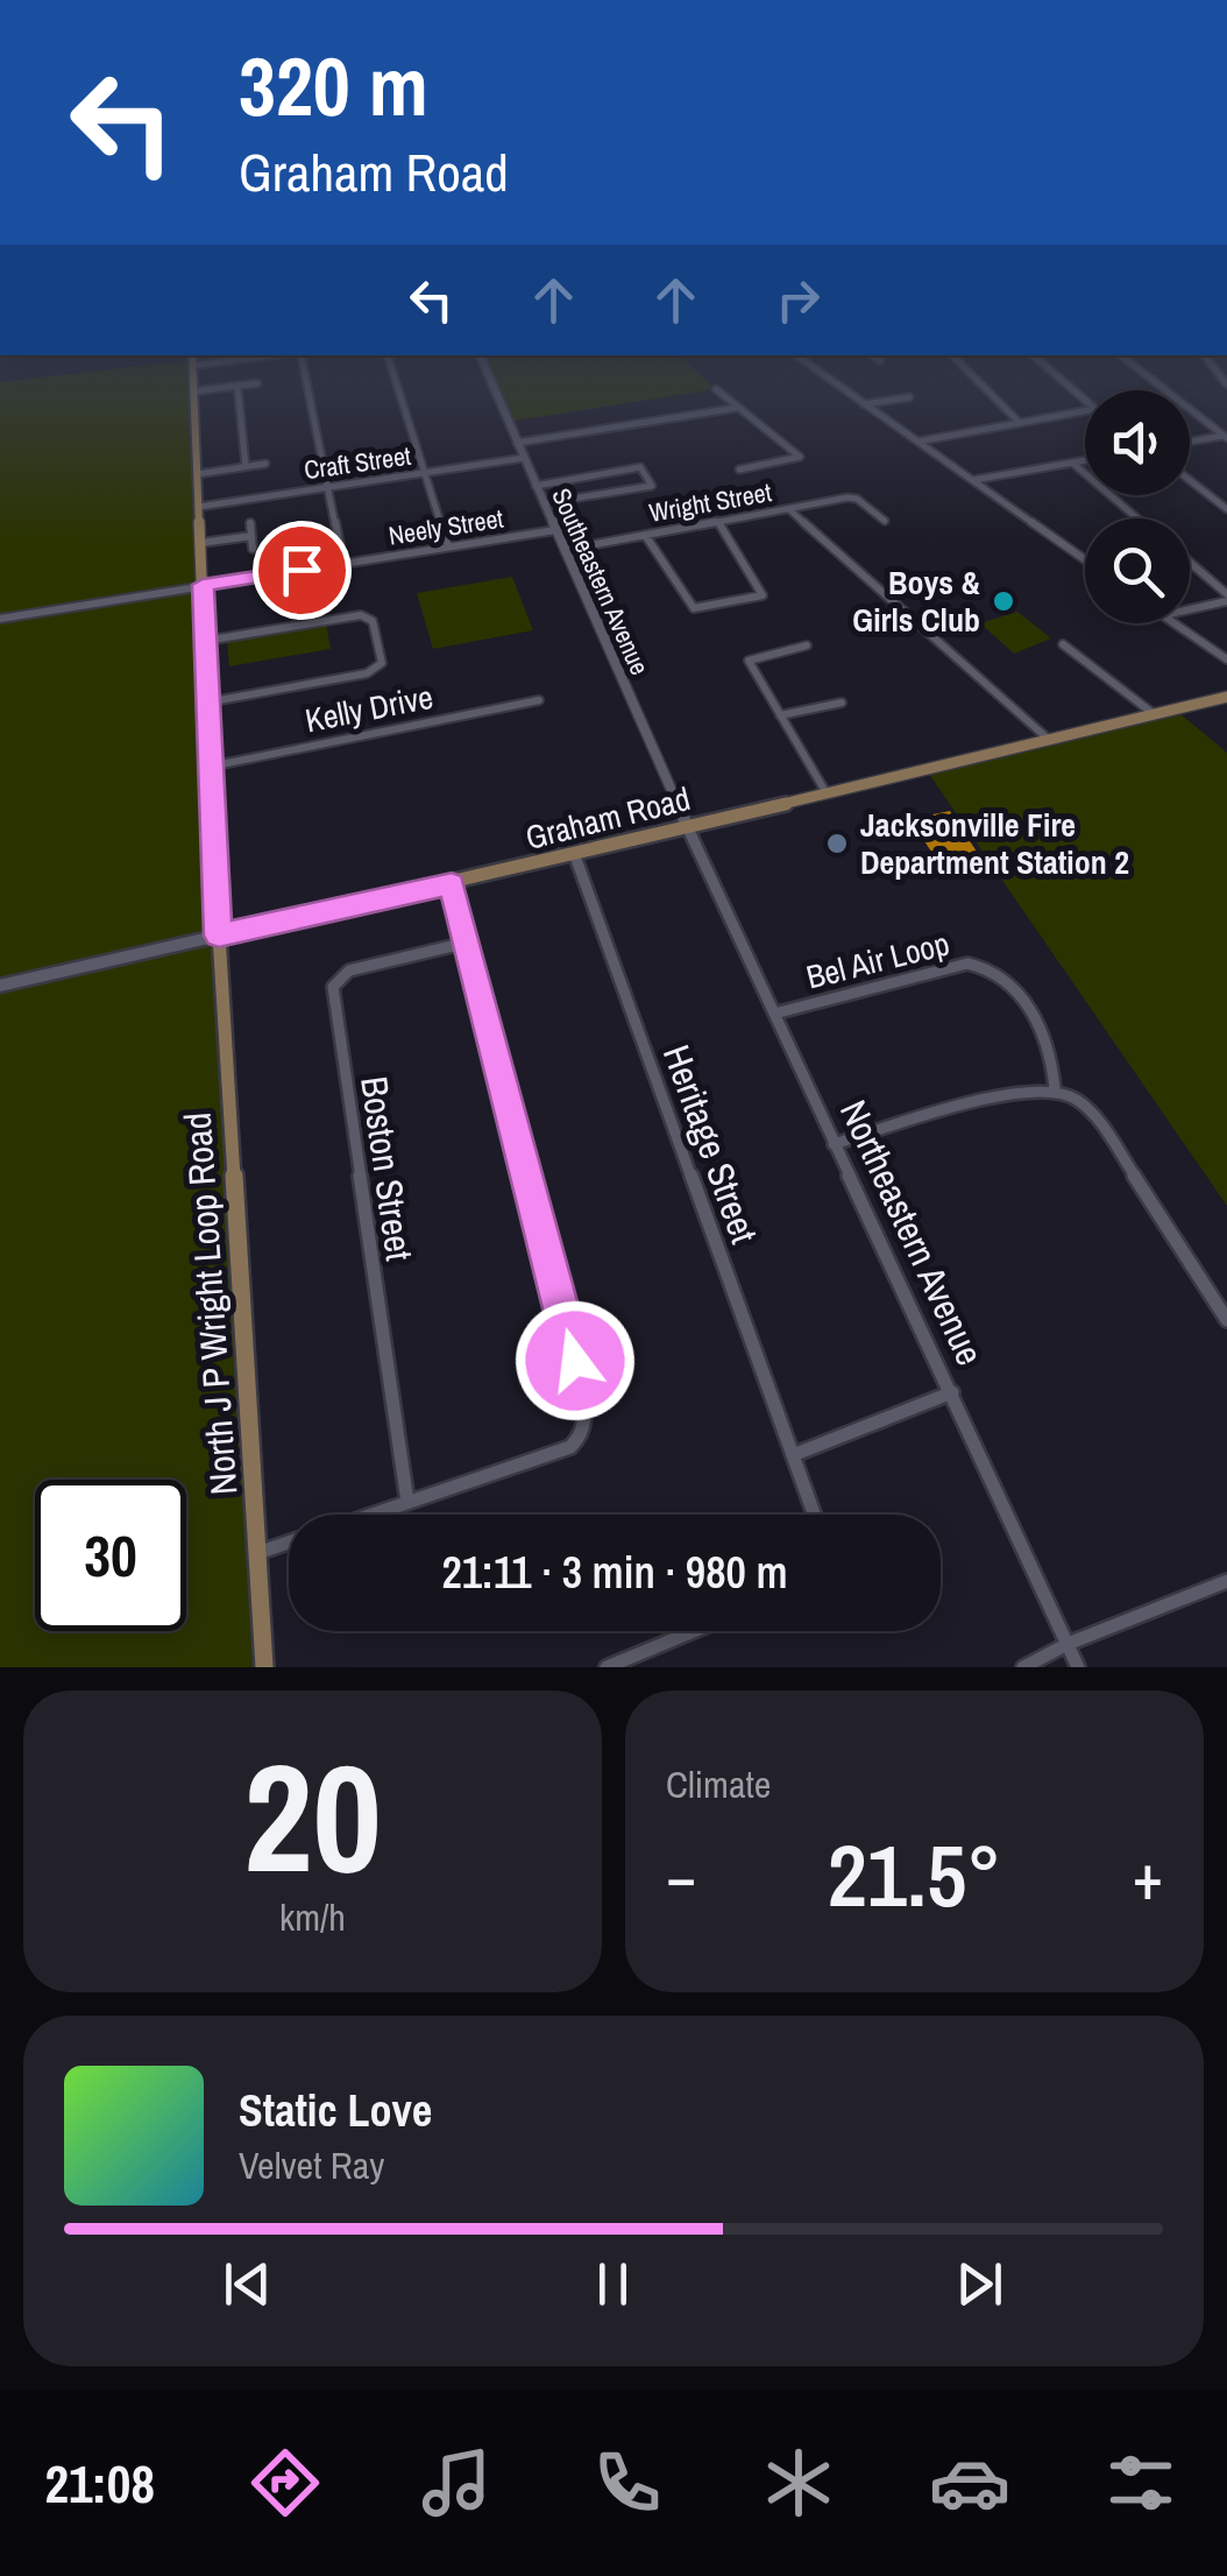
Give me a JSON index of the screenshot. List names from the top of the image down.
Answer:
{
  "streets": {
    "main road": ["Graham Road", "North J P Wright Loop Road"],
    "street": [
      "Craft Street",
      "Wright Street",
      "Neely Street",
      "Southeastern Avenue",
      "Kelly Drive",
      "Bel Air Loop",
      "Heritage Street",
      "Boston Street",
      "Northeastern Avenue"
    ]
  },
  "crossings": [
    ["Craft Street", "Southeastern Avenue"],
    ["Craft Street", "North J P Wright Loop Road"],
    ["Wright Street", "Southeastern Avenue"],
    ["Neely Street", "Southeastern Avenue"],
    ["Neely Street", "North J P Wright Loop Road"],
    ["Southeastern Avenue", "Graham Road"],
    ["Southeastern Avenue", "Northeastern Avenue"],
    ["Kelly Drive", "North J P Wright Loop Road"],
    ["Graham Road", "Heritage Street"],
    ["Graham Road", "Northeastern Avenue"],
    ["Graham Road", "North J P Wright Loop Road"],
    ["Bel Air Loop", "Northeastern Avenue"]
  ],
  "places": ["Boys & Girls Club", "Jacksonville Fire Department Station 2"],
  "page": {
    "turn": ["320 m", "Graham Road"],
    "limit": "30",
    "trip": "21:11 · 3 min · 980 m",
    "tile": [
      ["20", "km/h"],
      "Climate"
    ],
    "heat": ["−", "21.5°", "+"],
    "song": ["Static Love", "Velvet Ray"],
    "tabs": "21:08"
  }
}
